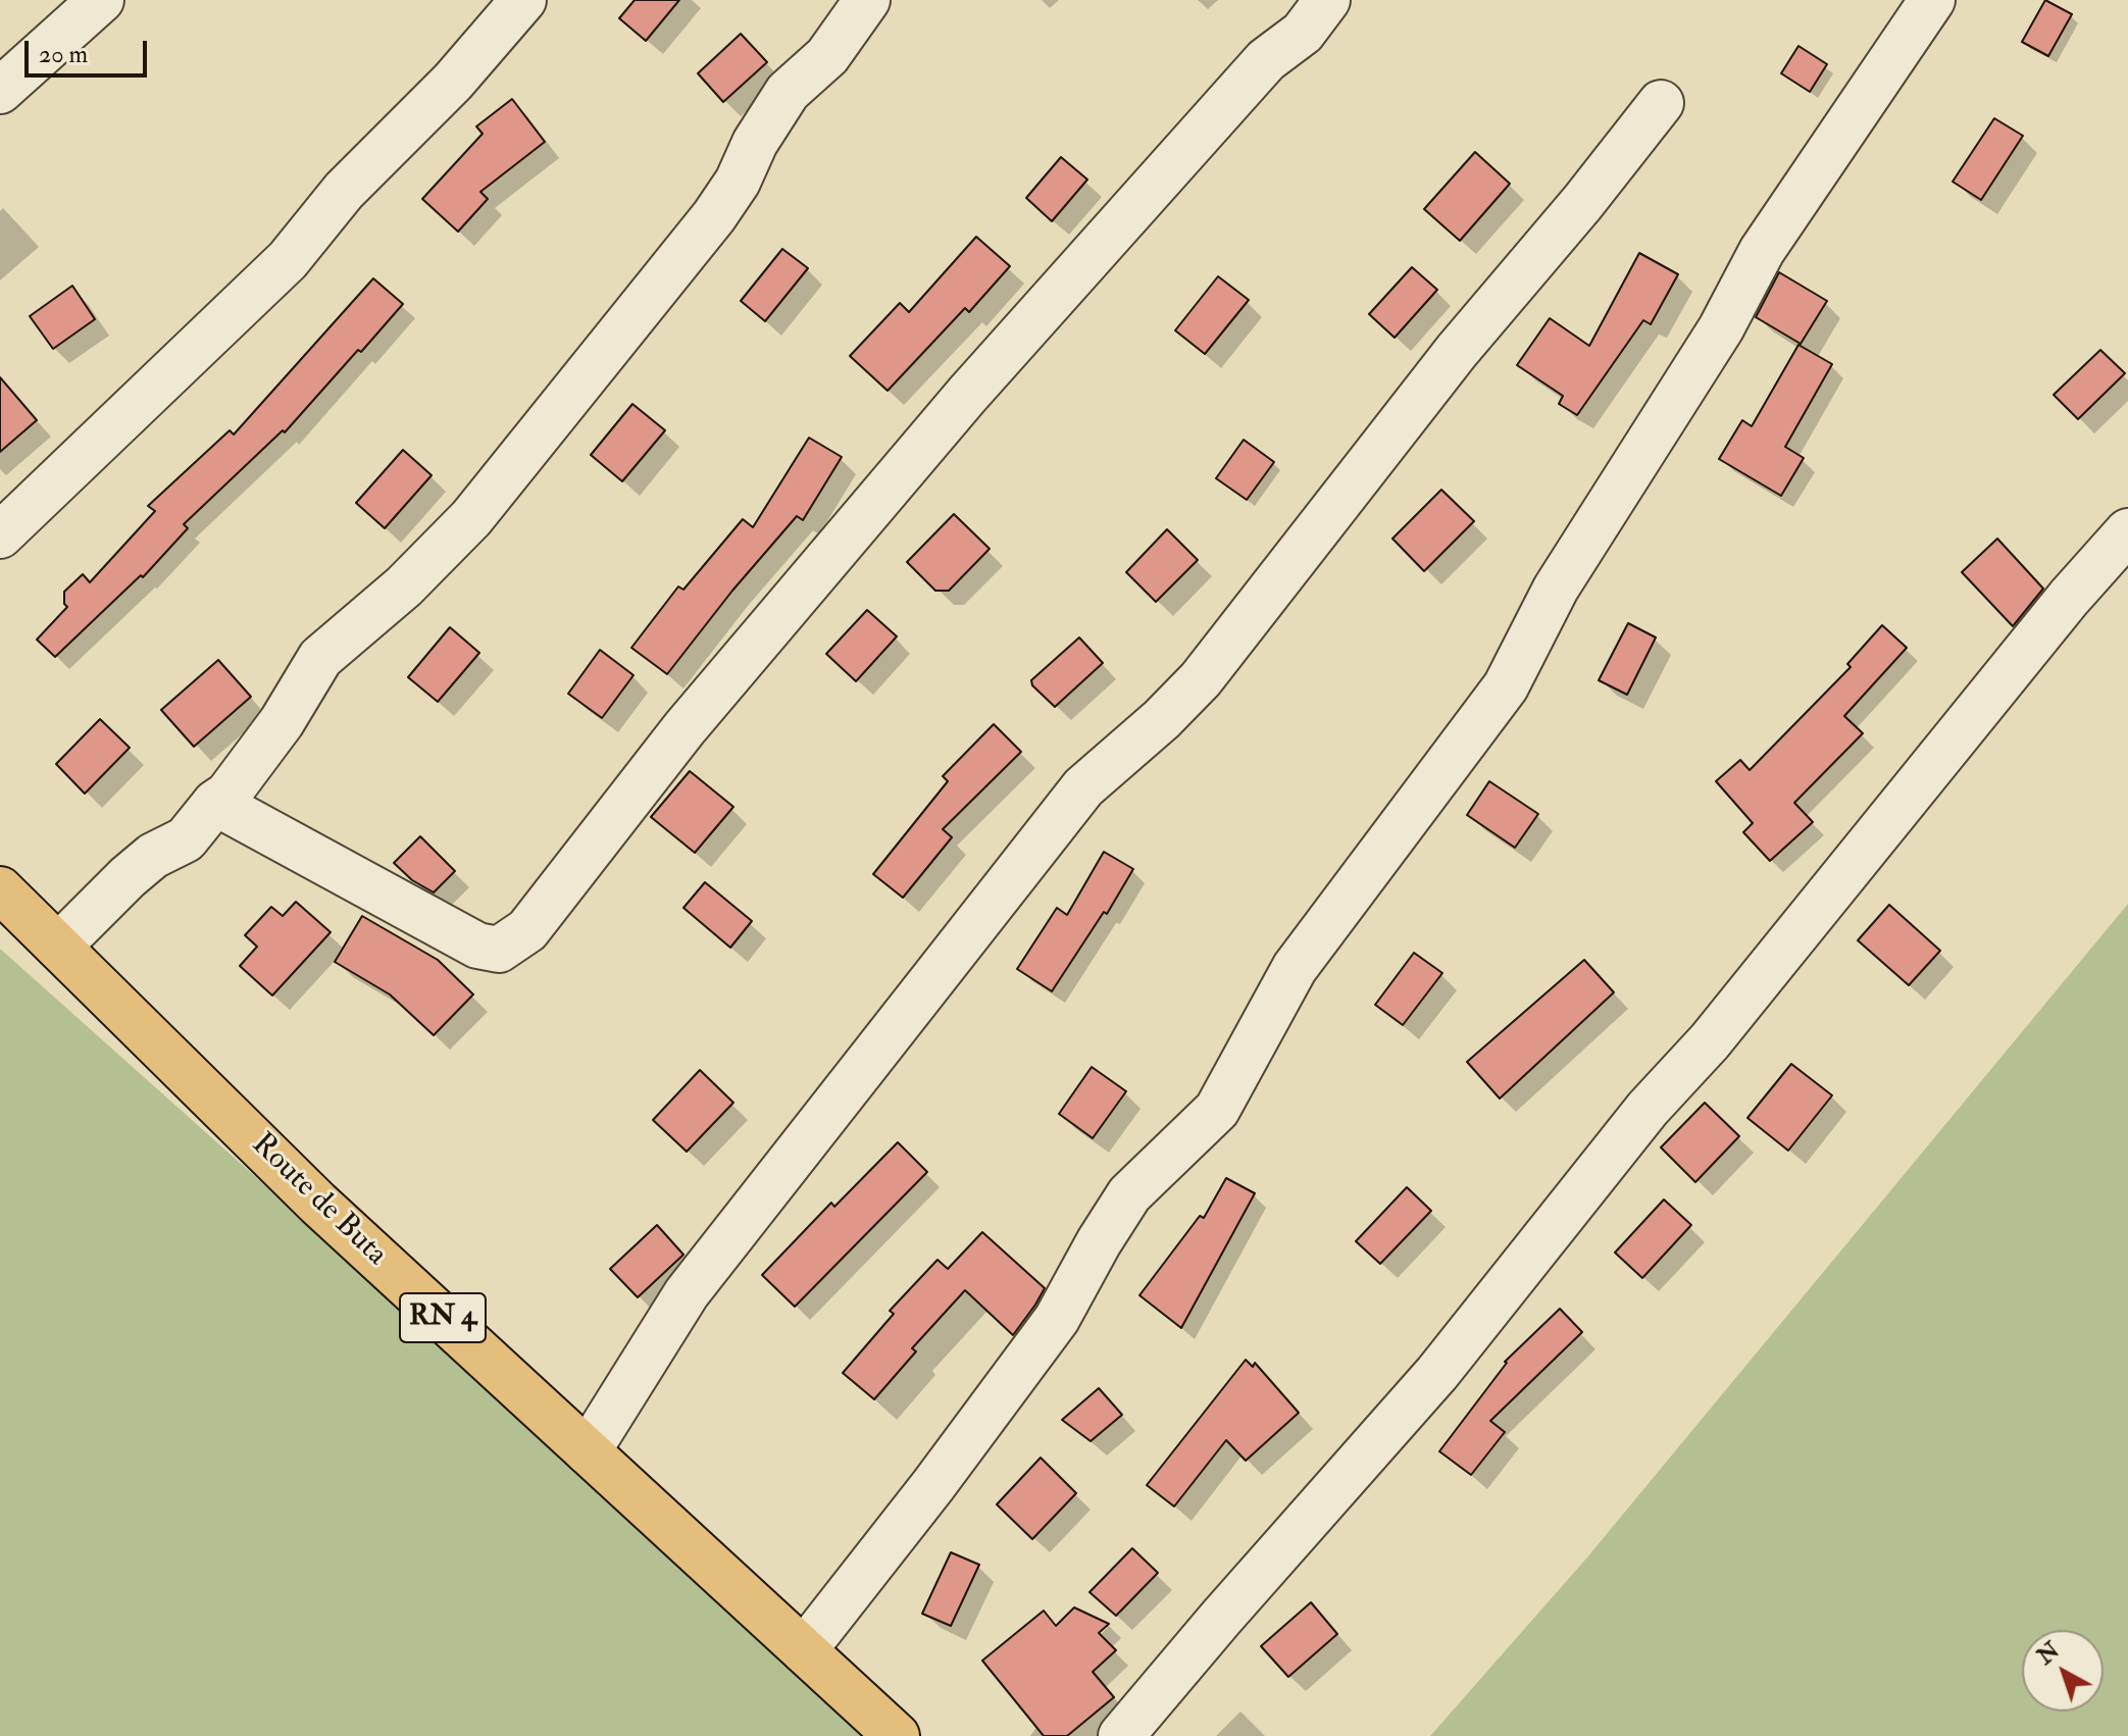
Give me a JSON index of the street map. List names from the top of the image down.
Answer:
{
  "streets": {
    "highway": ["Route de Buta", "RN 4"]
  },
  "scale_bar": "20 m",
  "north": "top left"
}
